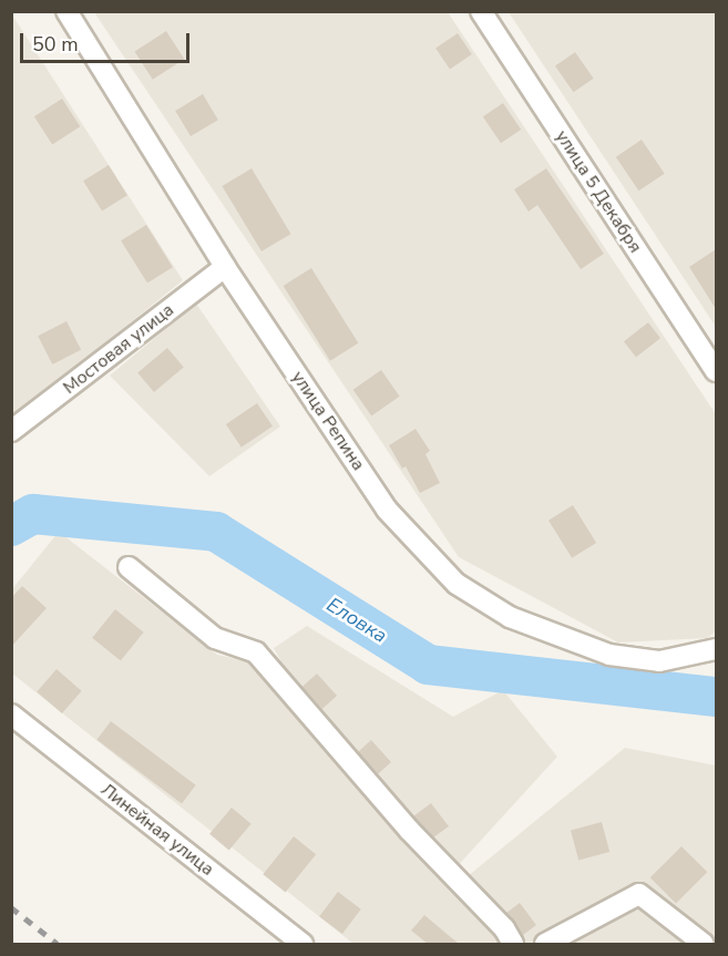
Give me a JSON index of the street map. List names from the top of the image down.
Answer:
{
  "streets": {
    "street": [
      "улица 5 Декабря",
      "Мостовая улица",
      "улица Репина",
      "Линейная улица"
    ]
  },
  "crossings": [
    ["Мостовая улица", "улица Репина"]
  ],
  "water": ["Еловка"],
  "scale_bar": "50 m"
}
